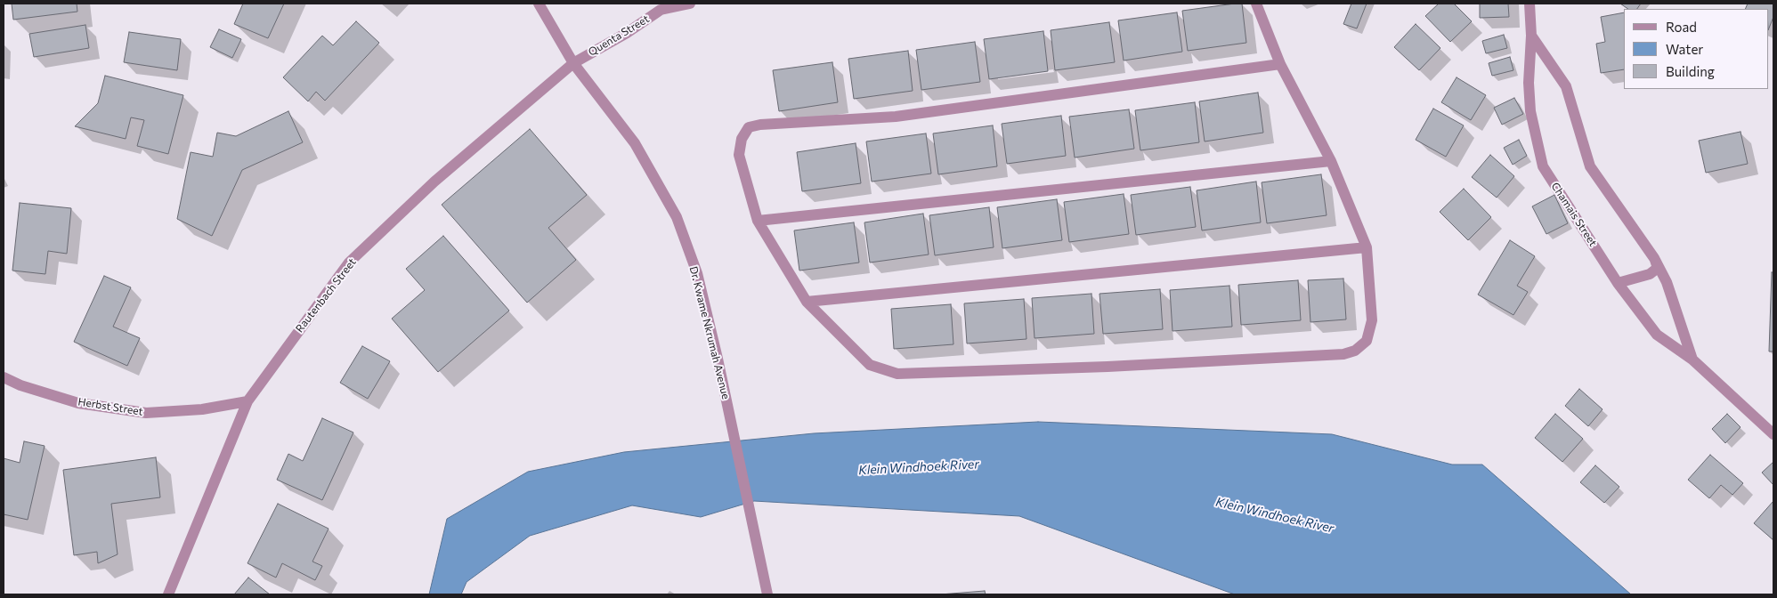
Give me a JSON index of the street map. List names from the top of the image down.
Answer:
{
  "streets": {
    "street": [
      "Quenta Street",
      "Chamais Street",
      "Rautenbach Street",
      "Dr. Kwame Nkrumah Avenue",
      "Herbst Street"
    ]
  },
  "crossings": [
    ["Quenta Street", "Rautenbach Street"],
    ["Quenta Street", "Dr. Kwame Nkrumah Avenue"],
    ["Rautenbach Street", "Dr. Kwame Nkrumah Avenue"],
    ["Rautenbach Street", "Herbst Street"]
  ],
  "water": ["Klein Windhoek River"],
  "legend": ["Road", "Water", "Building"]
}
